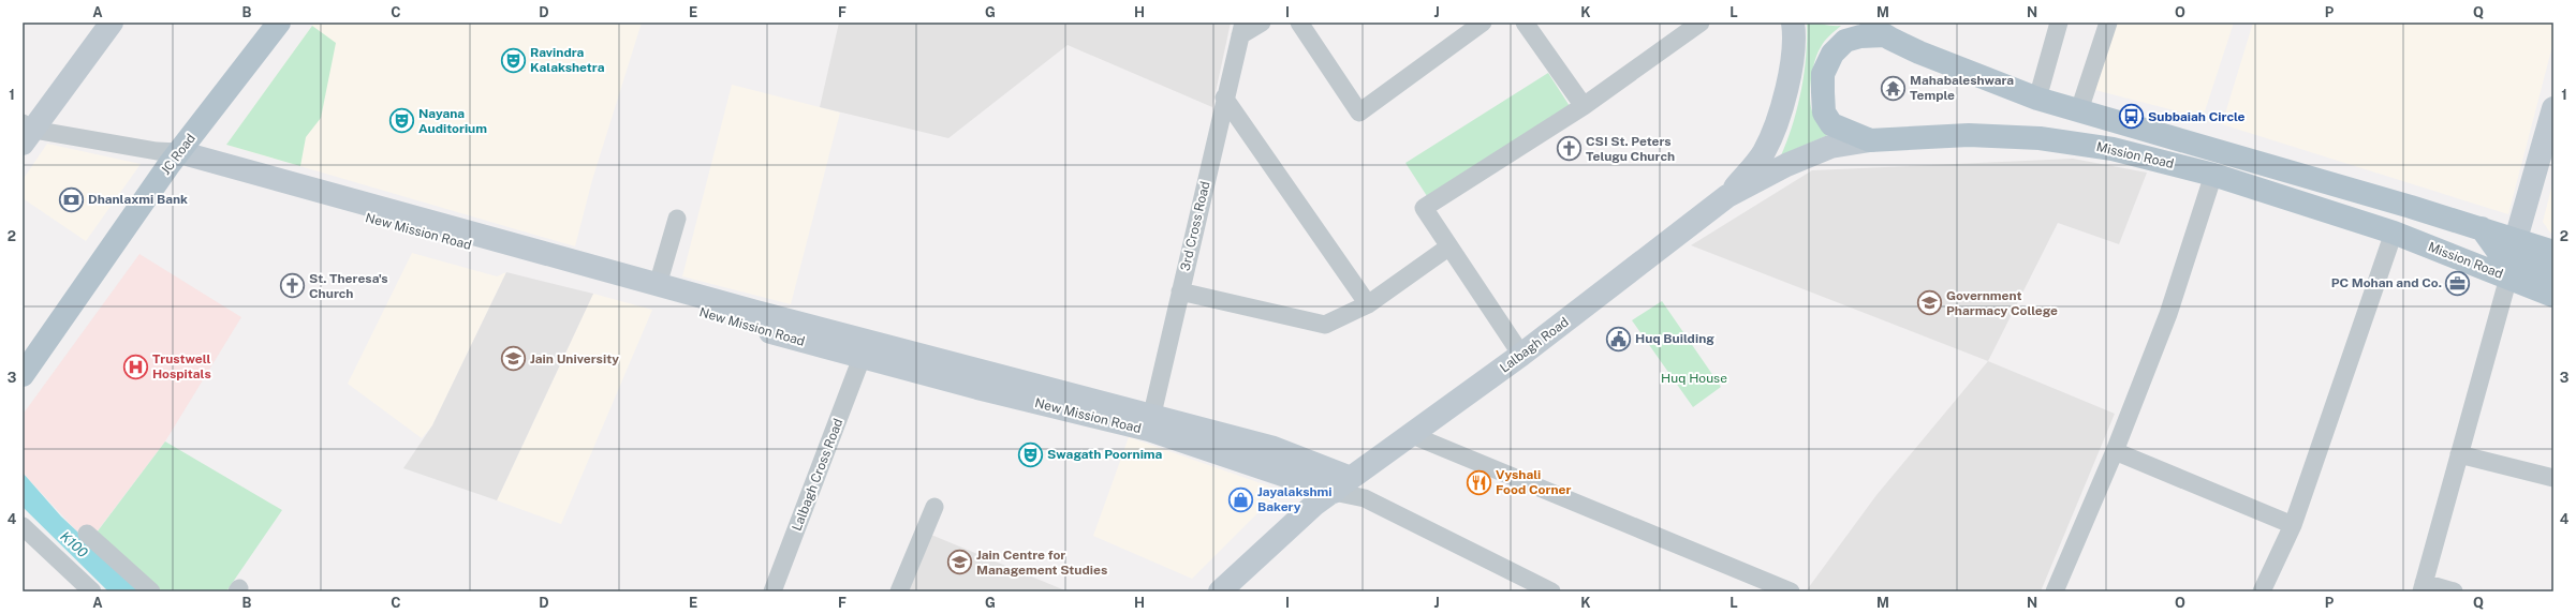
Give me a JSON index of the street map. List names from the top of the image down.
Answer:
{
  "streets": {
    "main road": [
      "JC Road",
      "Mission Road",
      "New Mission Road",
      "Lalbagh Road"
    ],
    "street": ["3rd Cross Road", "Lalbagh Cross Road"]
  },
  "crossings": [
    ["JC Road", "New Mission Road"],
    ["Mission Road", "Lalbagh Road"],
    ["3rd Cross Road", "New Mission Road"],
    ["New Mission Road", "Lalbagh Road"],
    ["New Mission Road", "Lalbagh Cross Road"]
  ],
  "water": ["K100"],
  "parks": ["Huq House"],
  "places": {
    "theatre": ["Ravindra Kalakshetra", "Nayana Auditorium", "Swagath Poornima"],
    "temple": ["Mahabaleshwara Temple"],
    "bus stop": ["Subbaiah Circle"],
    "church": ["CSI St. Peters Telugu Church", "St. Theresa's Church"],
    "bank": ["Dhanlaxmi Bank"],
    "office": ["PC Mohan and Co."],
    "school or university": ["Government Pharmacy College", "Jain University", "Jain Centre for Management Studies"],
    "public building": ["Huq Building"],
    "hospital": ["Trustwell Hospitals"],
    "restaurant": ["Vyshali Food Corner"],
    "shop": ["Jayalakshmi Bakery"]
  },
  "grid": {
    "columns": [
      "A",
      "B",
      "C",
      "D",
      "E",
      "F",
      "G",
      "H",
      "I",
      "J",
      "K",
      "L",
      "M",
      "N",
      "O",
      "P",
      "Q"
    ],
    "rows": [
      "1",
      "2",
      "3",
      "4"
    ]
  }
}
